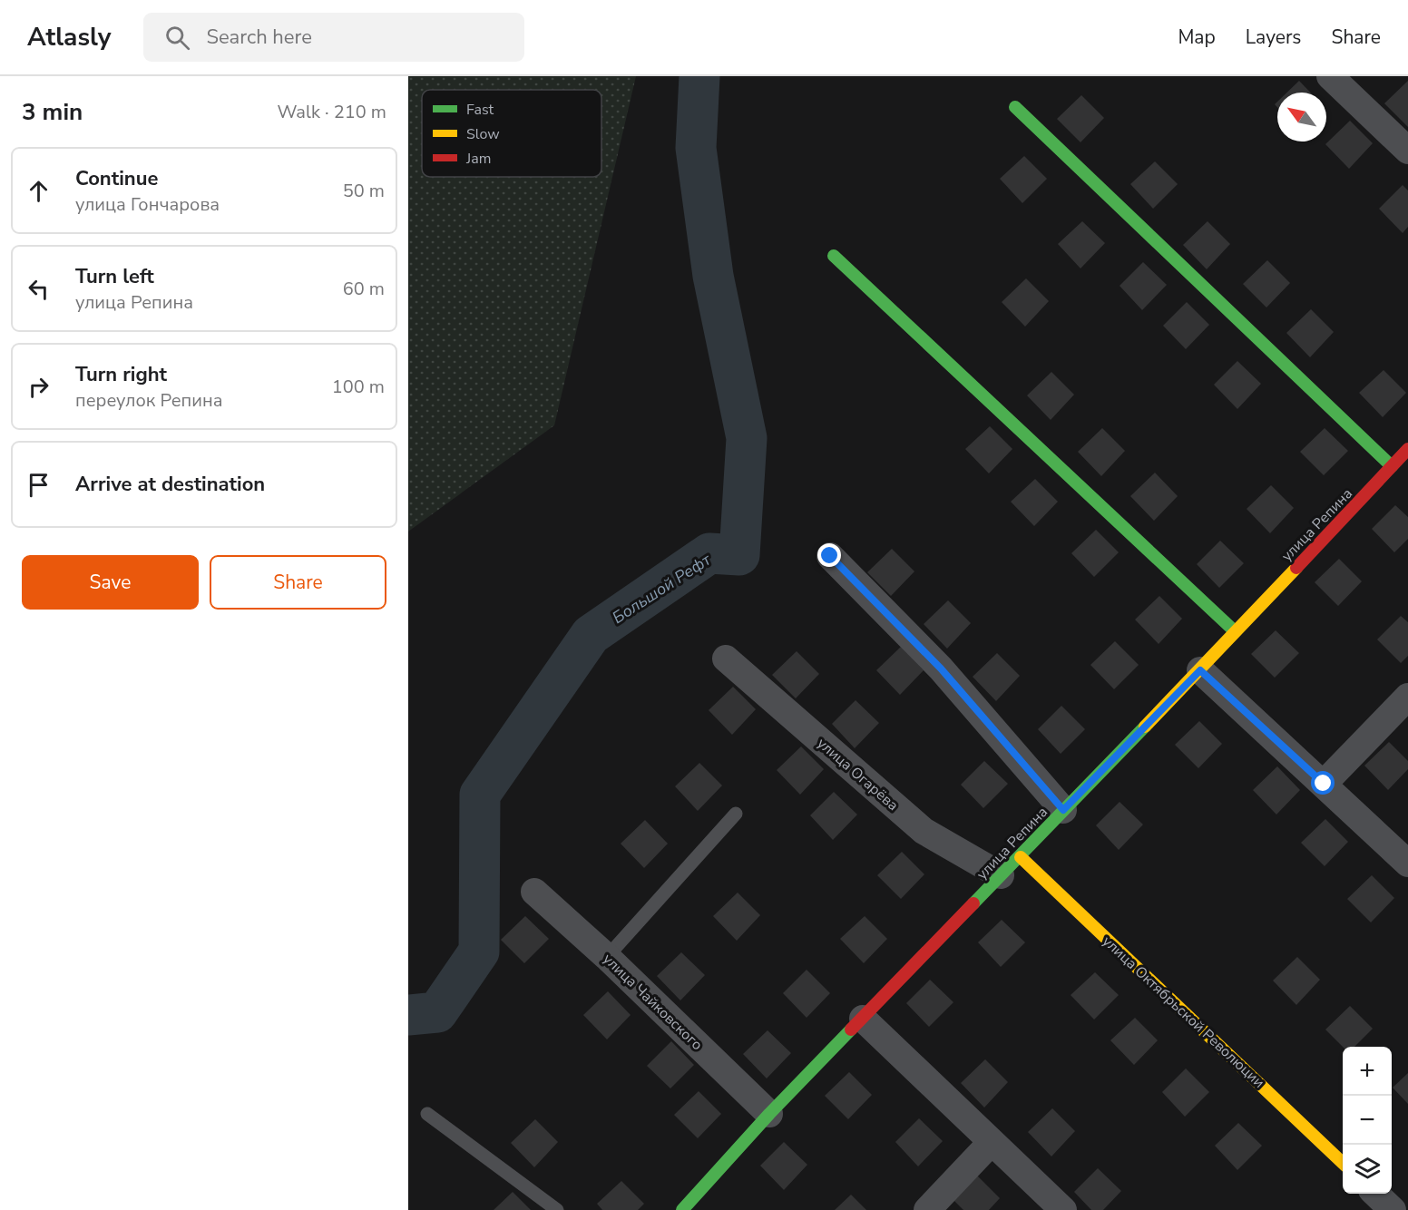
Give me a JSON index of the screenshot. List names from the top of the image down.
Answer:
{
  "streets": {
    "street": [
      "улица Репина",
      "улица Огарёва",
      "улица Чайковского",
      "улица Октябрьской Революции"
    ]
  },
  "crossings": [
    ["улица Репина", "улица Огарёва"],
    ["улица Репина", "улица Чайковского"],
    ["улица Репина", "улица Октябрьской Революции"]
  ],
  "water": ["Большой Рефт"],
  "legend": ["Fast", "Slow", "Jam"],
  "north": "top left",
  "page": {
    "header": "Atlasly",
    "search": "Search here",
    "nav": ["Map", "Layers", "Share"],
    "heading": ["3 min", "Walk · 210 m"],
    "list": [
      ["Continue", "улица Гончарова", "50 m"],
      ["Turn left", "улица Репина", "60 m"],
      ["Turn right", "переулок Репина", "100 m"],
      "Arrive at destination"
    ],
    "buttons": ["Save", "Share"],
    "map_buttons": ["+", "−"]
  }
}
